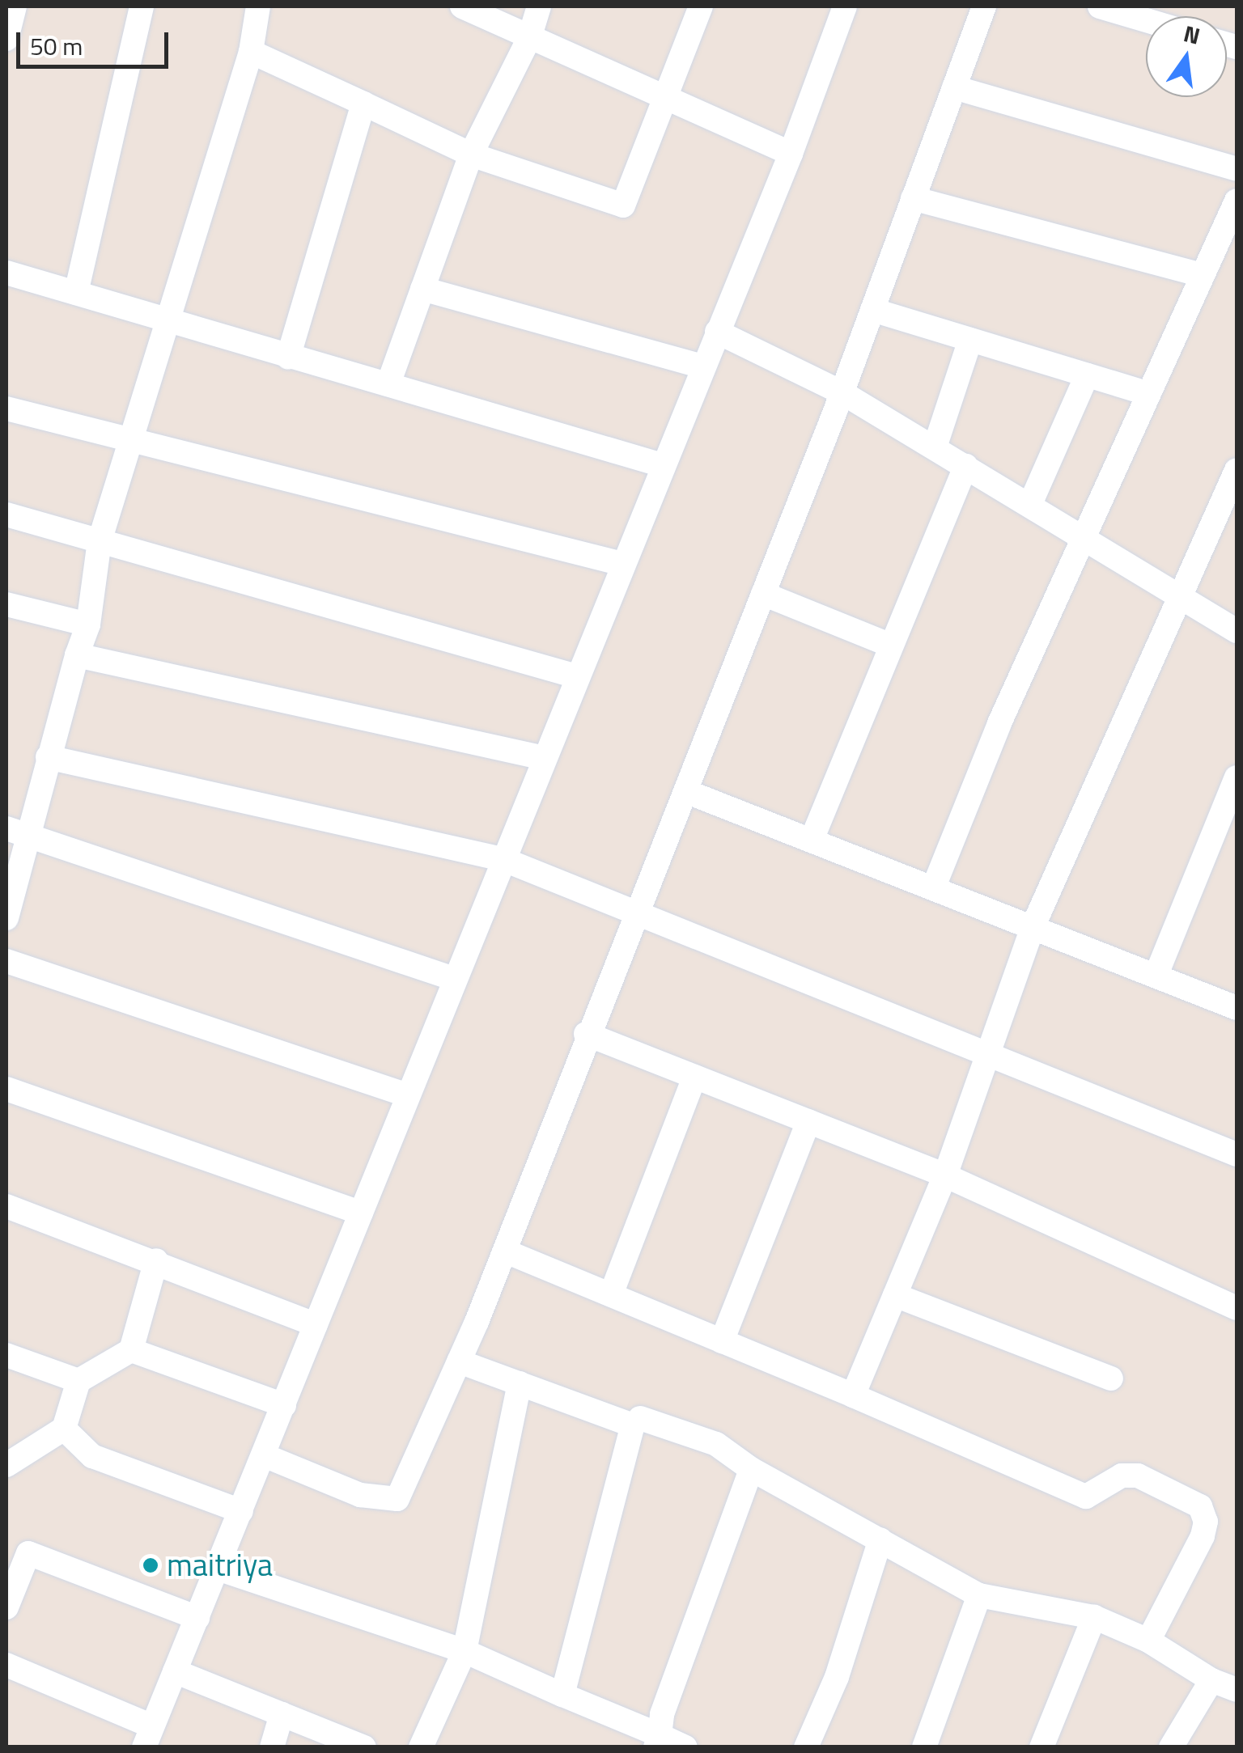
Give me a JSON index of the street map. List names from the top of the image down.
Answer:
{
  "places": ["maitriya"],
  "scale_bar": "50 m",
  "north": "top"
}
